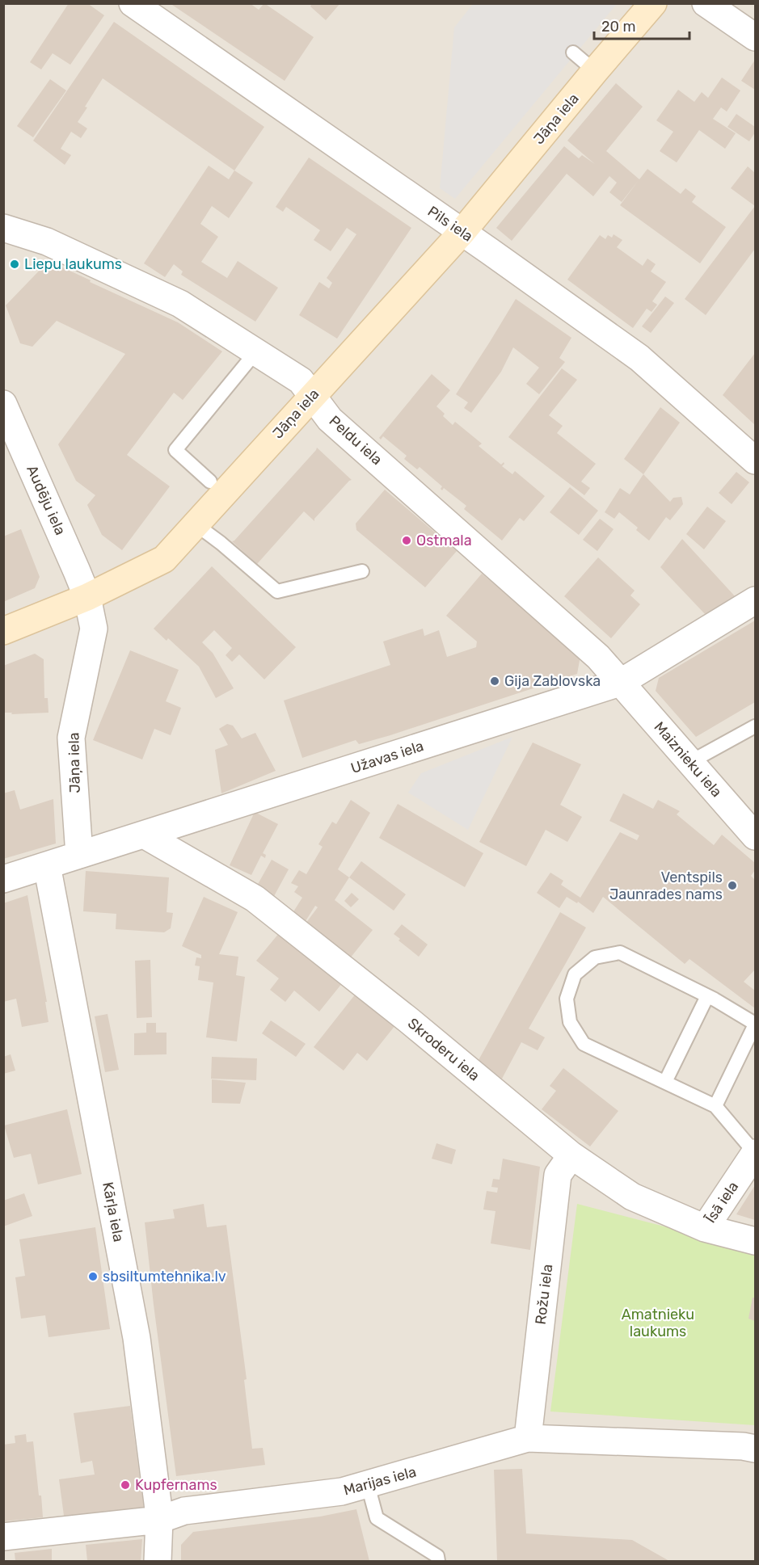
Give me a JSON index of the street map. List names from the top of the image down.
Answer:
{
  "streets": {
    "street": [
      "Jāņa iela",
      "Pils iela",
      "Peldu iela",
      "Audēju iela",
      "Užavas iela",
      "Maiznieku iela",
      "Skroderu iela",
      "Īsā iela",
      "Kārļa iela",
      "Rožu iela",
      "Marijas iela"
    ]
  },
  "crossings": [
    ["Jāņa iela", "Pils iela"],
    ["Jāņa iela", "Peldu iela"],
    ["Jāņa iela", "Audēju iela"],
    ["Jāņa iela", "Užavas iela"],
    ["Peldu iela", "Užavas iela"],
    ["Peldu iela", "Maiznieku iela"],
    ["Užavas iela", "Maiznieku iela"],
    ["Užavas iela", "Skroderu iela"],
    ["Užavas iela", "Kārļa iela"],
    ["Skroderu iela", "Īsā iela"],
    ["Skroderu iela", "Rožu iela"],
    ["Kārļa iela", "Marijas iela"],
    ["Rožu iela", "Marijas iela"]
  ],
  "parks": ["Amatnieku laukums"],
  "places": [
    "Liepu laukums",
    "Ostmala",
    "Gija Zablovska",
    "Ventspils Jaunrades nams",
    "sbsiltumtehnika.lv",
    "Kupfernams"
  ],
  "scale_bar": "20 m"
}
